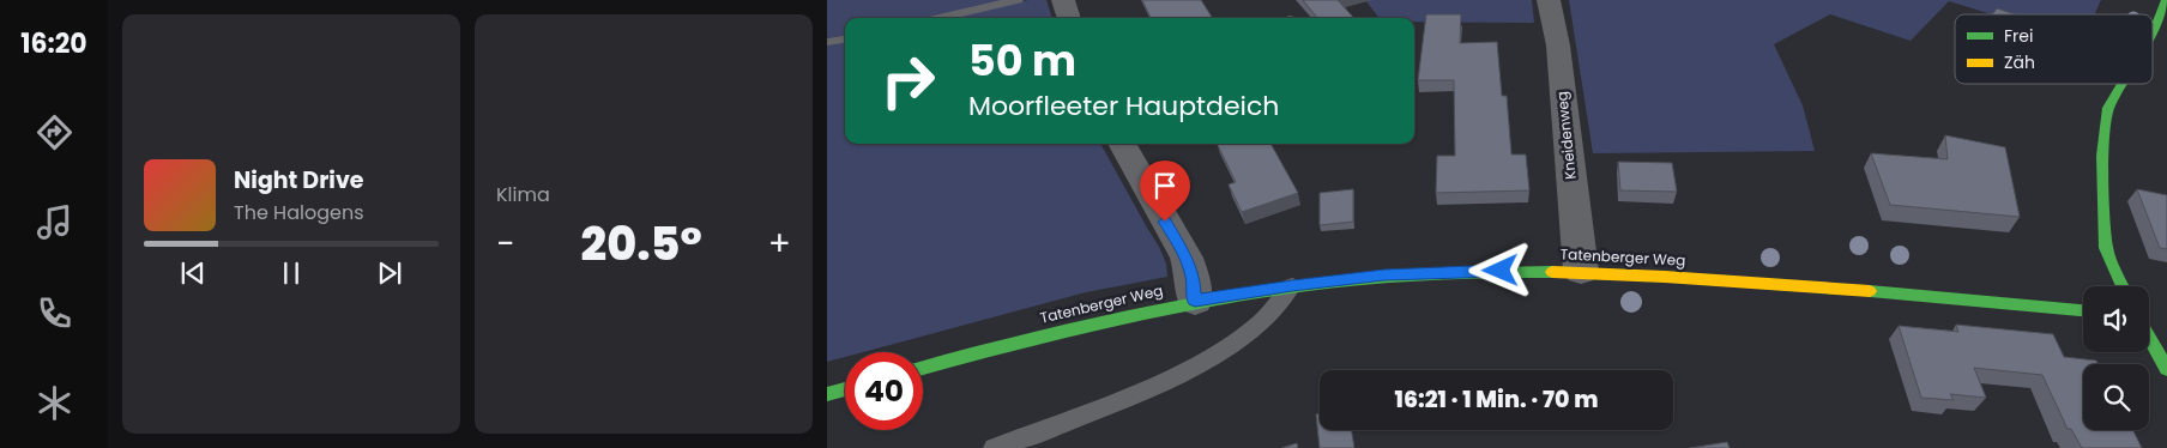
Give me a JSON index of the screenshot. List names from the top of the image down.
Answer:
{
  "streets": {
    "street": ["Kneidenweg", "Tatenberger Weg"]
  },
  "crossings": [
    ["Kneidenweg", "Tatenberger Weg"]
  ],
  "legend": ["Frei", "Zäh"],
  "page": {
    "tabs": "16:20",
    "tile": "Klima",
    "turn": ["50 m", "Moorfleeter Hauptdeich"],
    "song": ["Night Drive", "The Halogens"],
    "heat": ["−", "20.5°", "+"],
    "limit": "40",
    "trip": "16:21 · 1 Min. · 70 m"
  }
}
